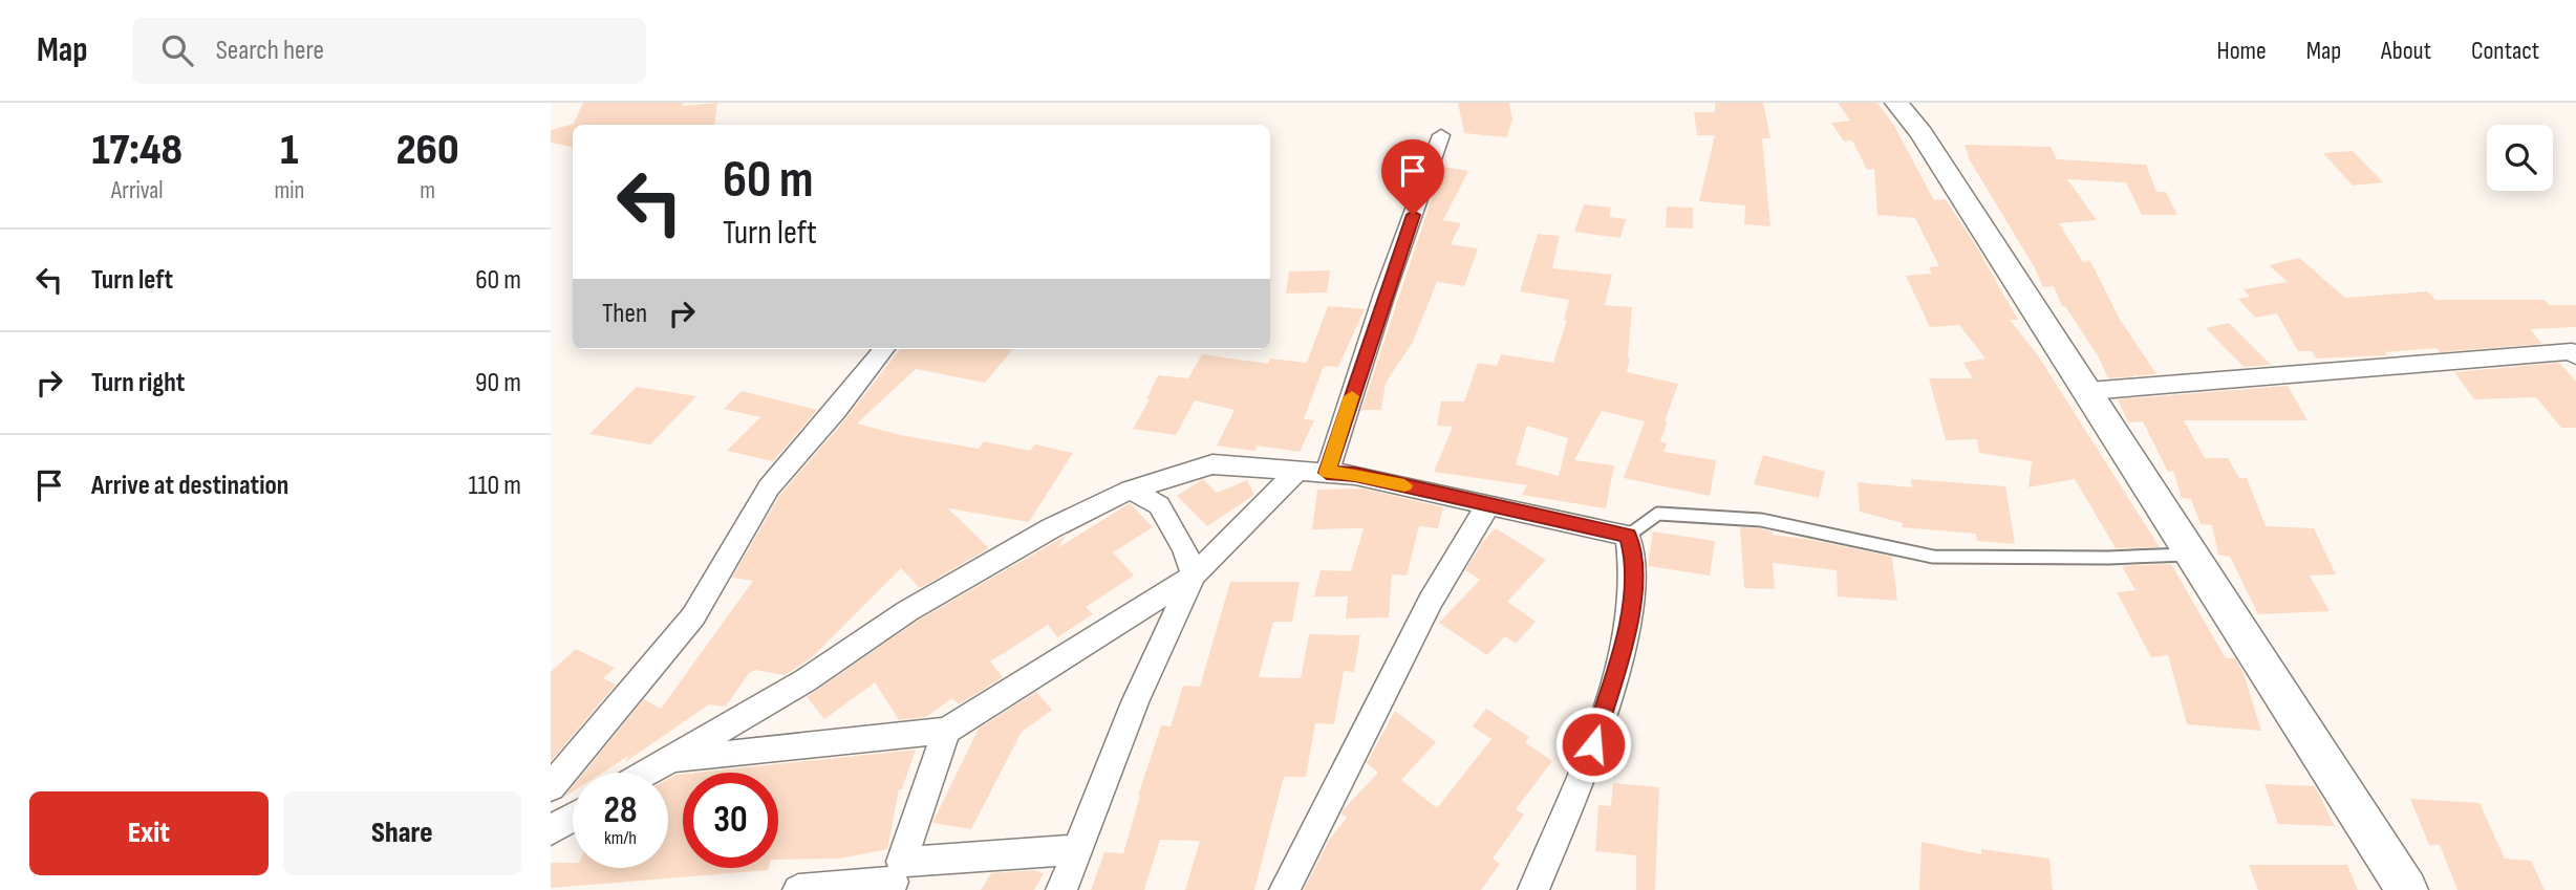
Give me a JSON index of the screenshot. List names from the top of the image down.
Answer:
{
  "page": {
    "header": "Map",
    "search": "Search here",
    "nav": [
      "Home",
      "Map",
      "About",
      "Contact"
    ],
    "eta": [
      "17:48",
      "Arrival",
      "1",
      "min",
      "260",
      "m"
    ],
    "turn": ["60 m", "Turn left"],
    "list": [
      {
        "name": "Turn left",
        "value": "60 m"
      },
      {
        "name": "Turn right",
        "value": "90 m"
      },
      {
        "name": "Arrive at destination",
        "value": "110 m"
      }
    ],
    "then": "Then",
    "speed": "28 km/h",
    "limit": "30",
    "buttons": ["Exit", "Share"]
  }
}
